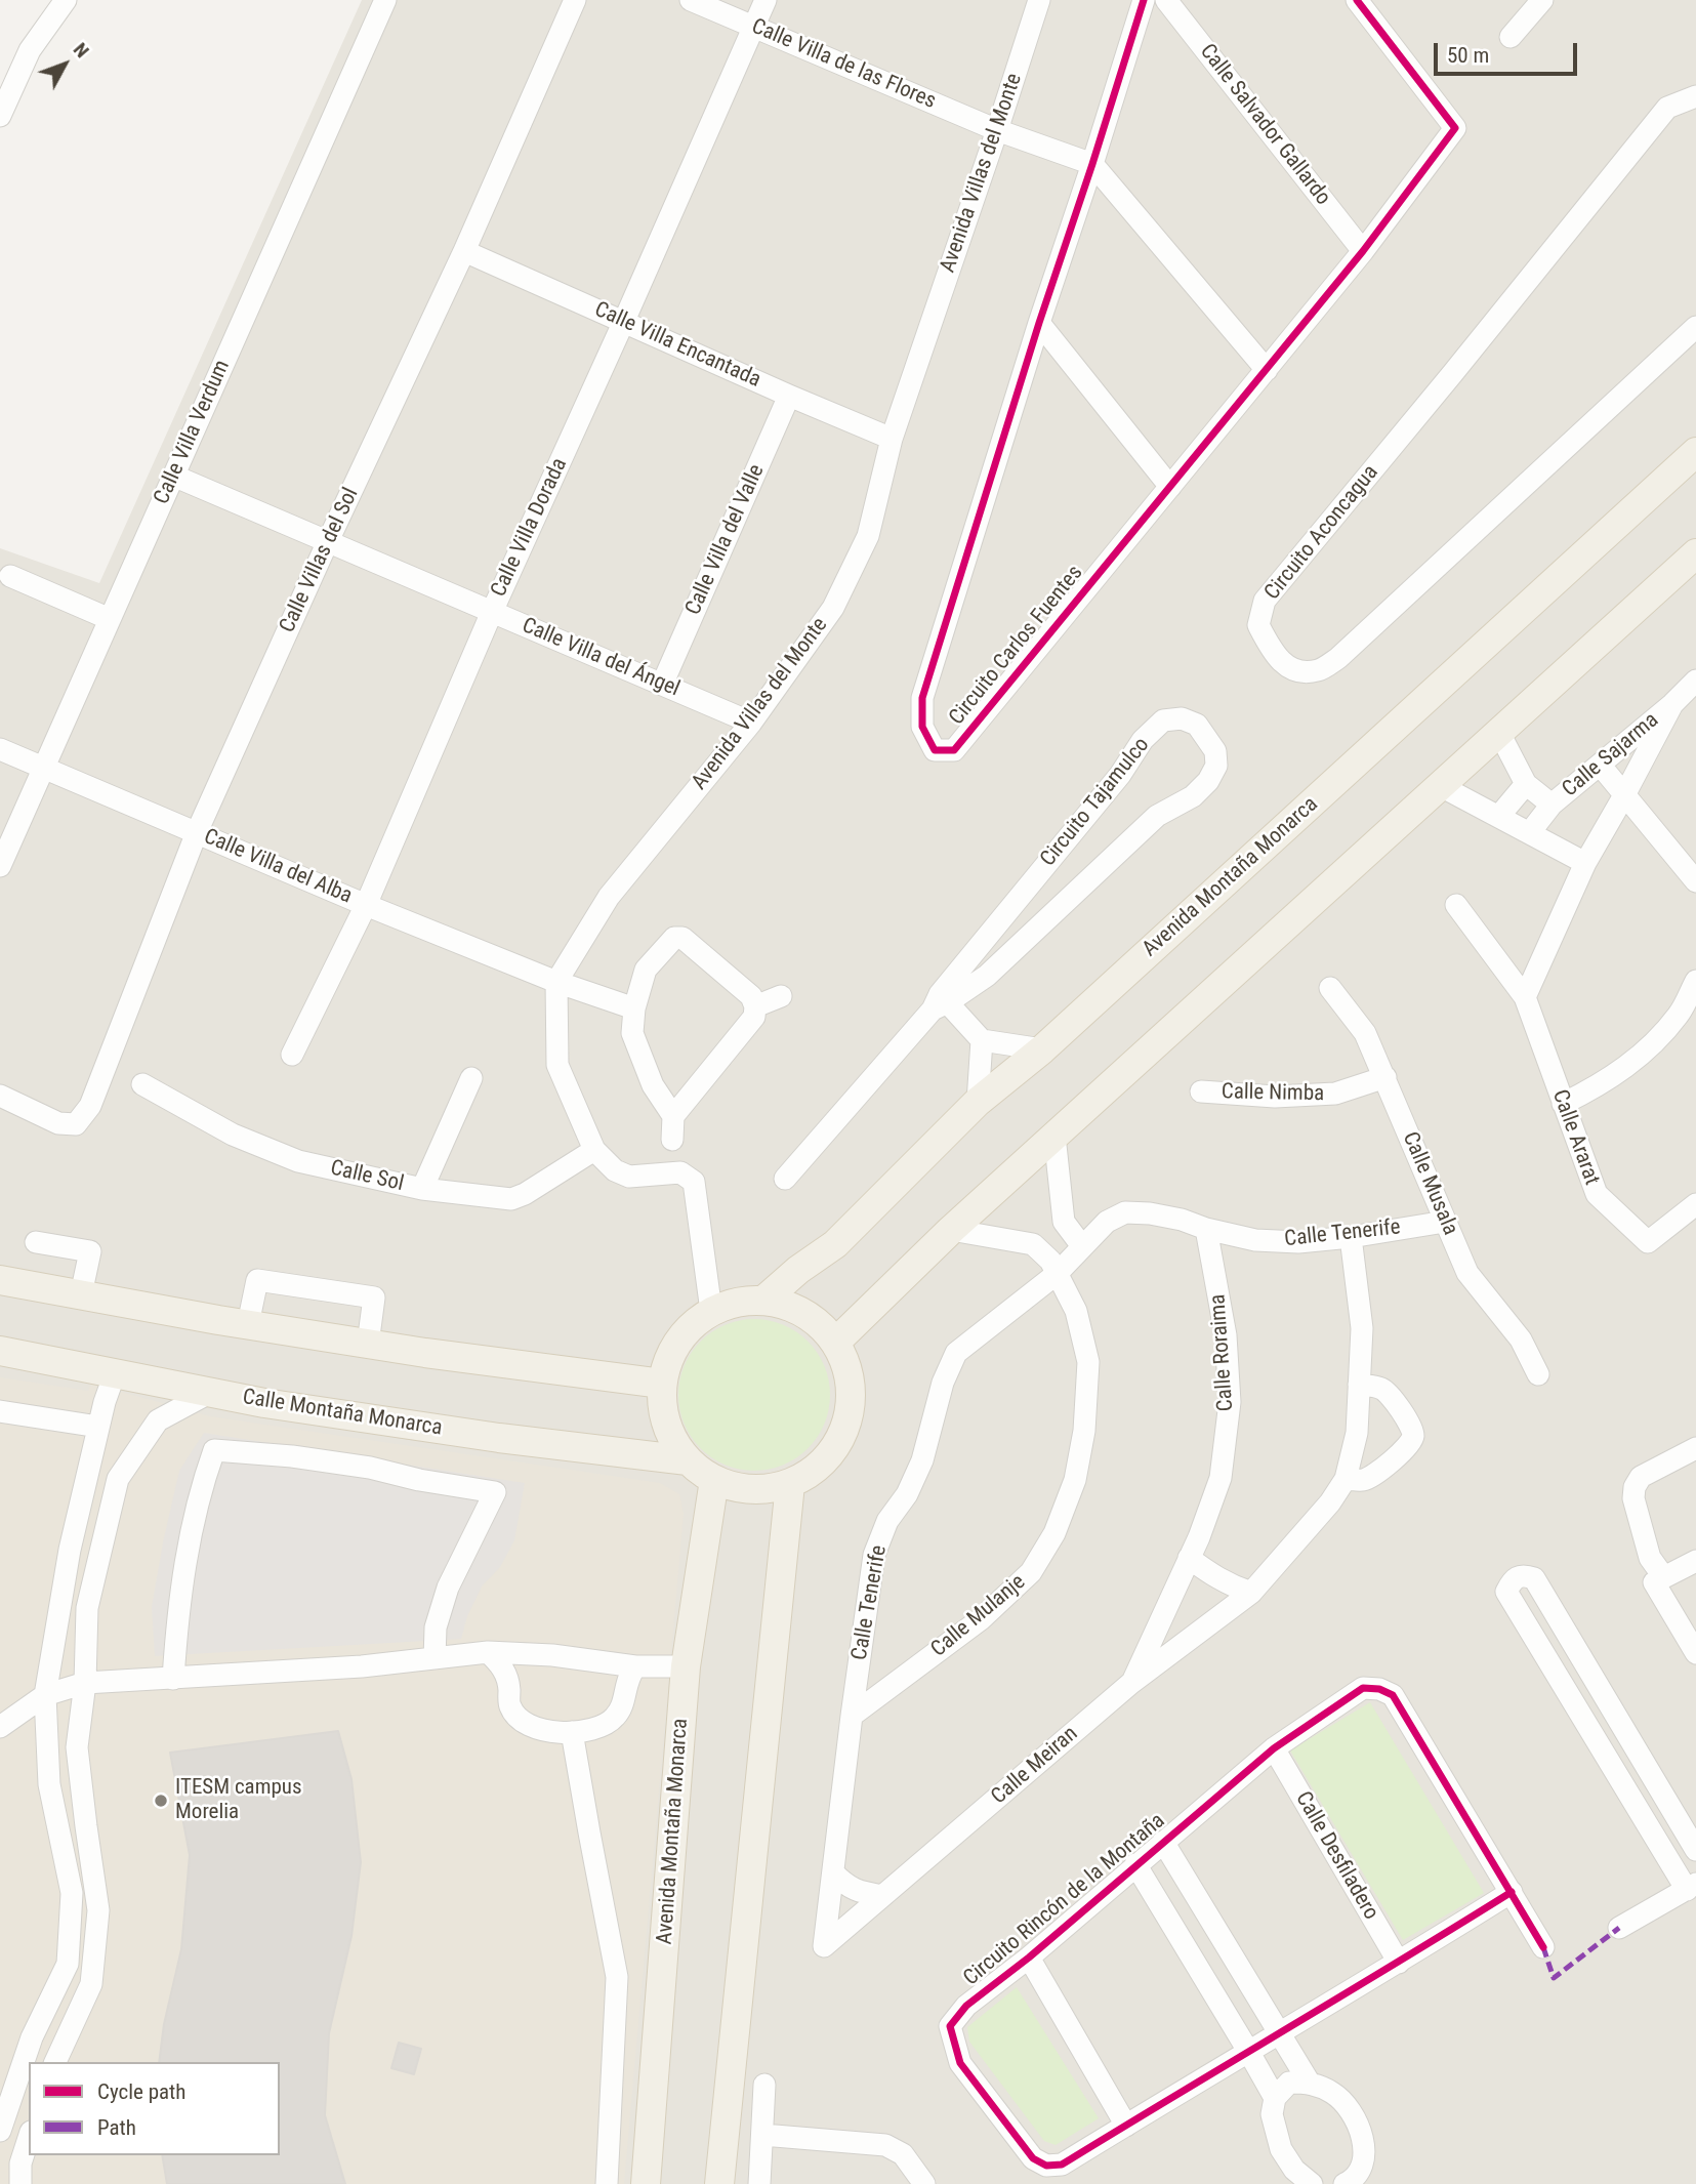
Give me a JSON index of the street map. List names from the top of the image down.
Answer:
{
  "streets": {
    "main road": ["Avenida Montaña Monarca", "Calle Montaña Monarca"],
    "street": [
      "Calle Villa de las Flores",
      "Calle Salvador Gallardo",
      "Avenida Villas del Monte",
      "Calle Villa Encantada",
      "Calle Villa Verdum",
      "Calle Villa Dorada",
      "Circuito Aconcagua",
      "Calle Villa del Valle",
      "Calle Villas del Sol",
      "Circuito Carlos Fuentes",
      "Calle Villa del Ángel",
      "Calle Sajarma",
      "Circuito Tajamulco",
      "Calle Villa del Alba",
      "Calle Nimba",
      "Calle Ararat",
      "Calle Sol",
      "Calle Musala",
      "Calle Tenerife",
      "Calle Roraima",
      "Calle Mulanje",
      "Calle Meiran",
      "Calle Desfiladero",
      "Circuito Rincón de la Montaña"
    ]
  },
  "crossings": [
    ["Calle Villa de las Flores", "Avenida Villas del Monte"],
    ["Calle Villa de las Flores", "Calle Villa Dorada"],
    ["Calle Salvador Gallardo", "Circuito Carlos Fuentes"],
    ["Avenida Villas del Monte", "Calle Villa Encantada"],
    ["Avenida Villas del Monte", "Calle Villa del Ángel"],
    ["Avenida Villas del Monte", "Calle Villa del Alba"],
    ["Calle Villa Encantada", "Calle Villa Dorada"],
    ["Calle Villa Encantada", "Calle Villa del Valle"],
    ["Calle Villa Encantada", "Calle Villas del Sol"],
    ["Calle Villa Verdum", "Calle Villa del Ángel"],
    ["Calle Villa Verdum", "Calle Villa del Alba"],
    ["Calle Villa Dorada", "Calle Villa del Ángel"],
    ["Calle Villa Dorada", "Calle Villa del Alba"],
    ["Calle Villa del Valle", "Calle Villa del Ángel"],
    ["Calle Villas del Sol", "Calle Villa del Ángel"],
    ["Calle Villas del Sol", "Calle Villa del Alba"],
    ["Avenida Montaña Monarca", "Calle Montaña Monarca"],
    ["Calle Nimba", "Calle Musala"],
    ["Calle Musala", "Calle Tenerife"],
    ["Calle Tenerife", "Calle Roraima"],
    ["Calle Tenerife", "Calle Mulanje"],
    ["Calle Tenerife", "Calle Meiran"],
    ["Calle Roraima", "Calle Meiran"],
    ["Calle Desfiladero", "Circuito Rincón de la Montaña"]
  ],
  "places": ["ITESM campus Morelia"],
  "legend": ["Cycle path", "Path"],
  "scale_bar": "50 m",
  "north": "top right"
}
